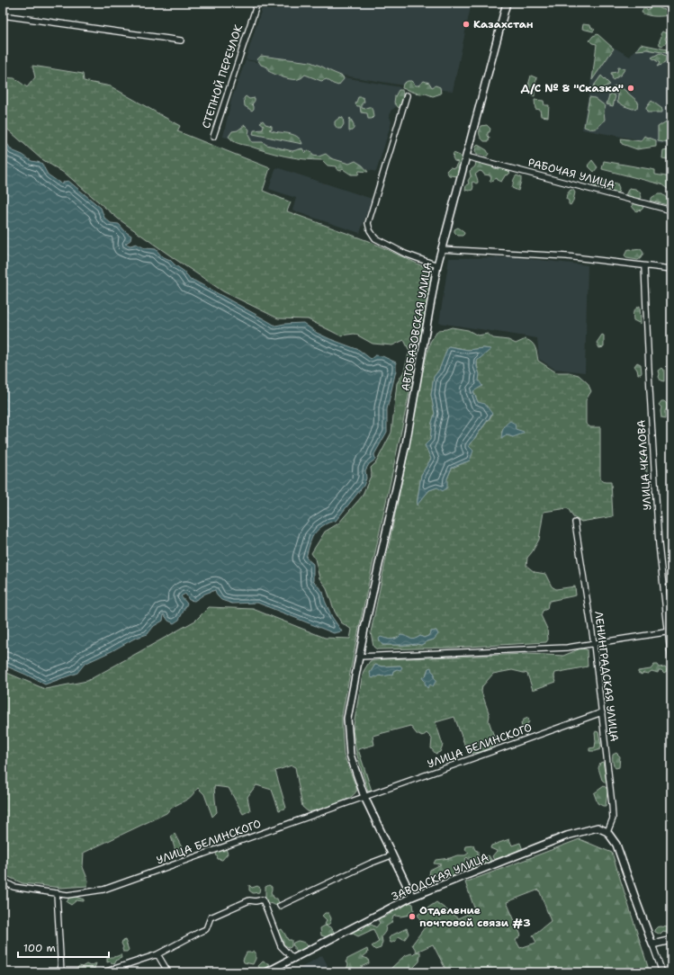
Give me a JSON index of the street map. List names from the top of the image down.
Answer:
{
  "streets": {
    "street": [
      "СТЕПНОЙ ПЕРЕУЛОК",
      "РАБОЧАЯ УЛИЦА",
      "АВТОБАЗОВСКАЯ УЛИЦА",
      "УЛИЦА ЧКАЛОВА",
      "ЛЕНИНГРАДСКАЯ УЛИЦА",
      "УЛИЦА БЕЛИНСКОГО",
      "ЗАВОДСКАЯ УЛИЦА"
    ]
  },
  "crossings": [
    ["РАБОЧАЯ УЛИЦА", "АВТОБАЗОВСКАЯ УЛИЦА"],
    ["ЛЕНИНГРАДСКАЯ УЛИЦА", "УЛИЦА БЕЛИНСКОГО"],
    ["ЛЕНИНГРАДСКАЯ УЛИЦА", "ЗАВОДСКАЯ УЛИЦА"]
  ],
  "places": ["Казахстан", "Д/С № 8 \"Сказка\"", "Отделение почтовой связи #3"],
  "scale_bar": "100 m"
}
